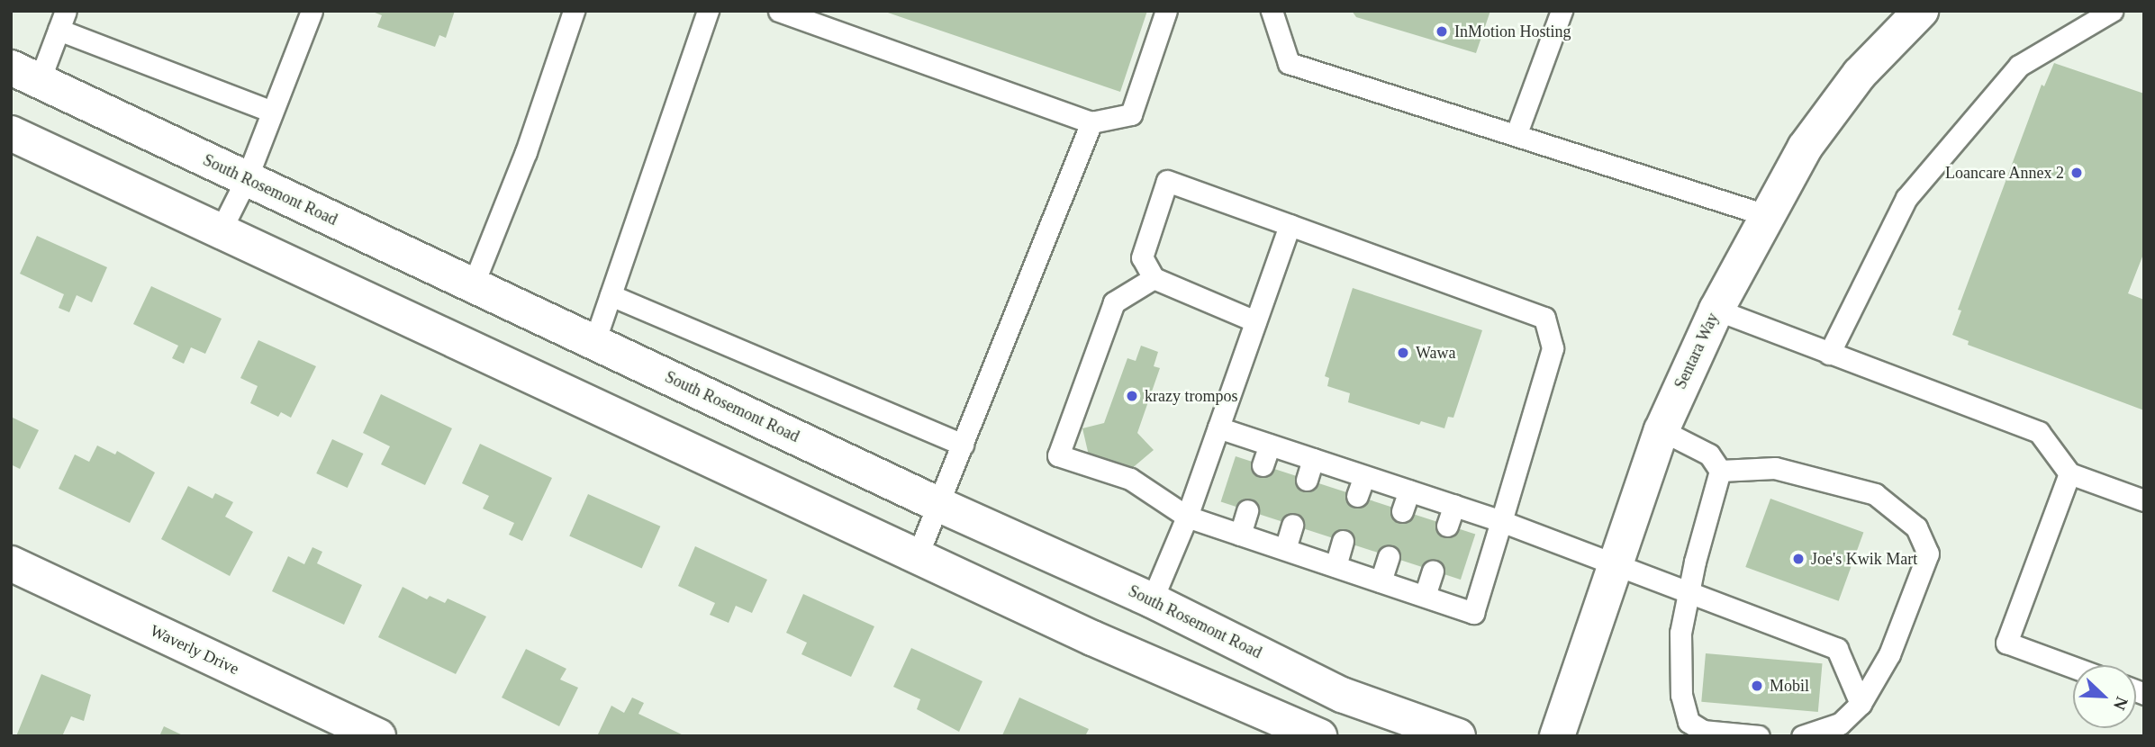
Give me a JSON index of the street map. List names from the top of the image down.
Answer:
{
  "streets": {
    "main road": ["South Rosemont Road", "Sentara Way", "Waverly Drive"]
  },
  "places": [
    "InMotion Hosting",
    "Loancare Annex 2",
    "Wawa",
    "krazy trompos",
    "Joe's Kwik Mart",
    "Mobil"
  ],
  "north": "bottom right"
}
